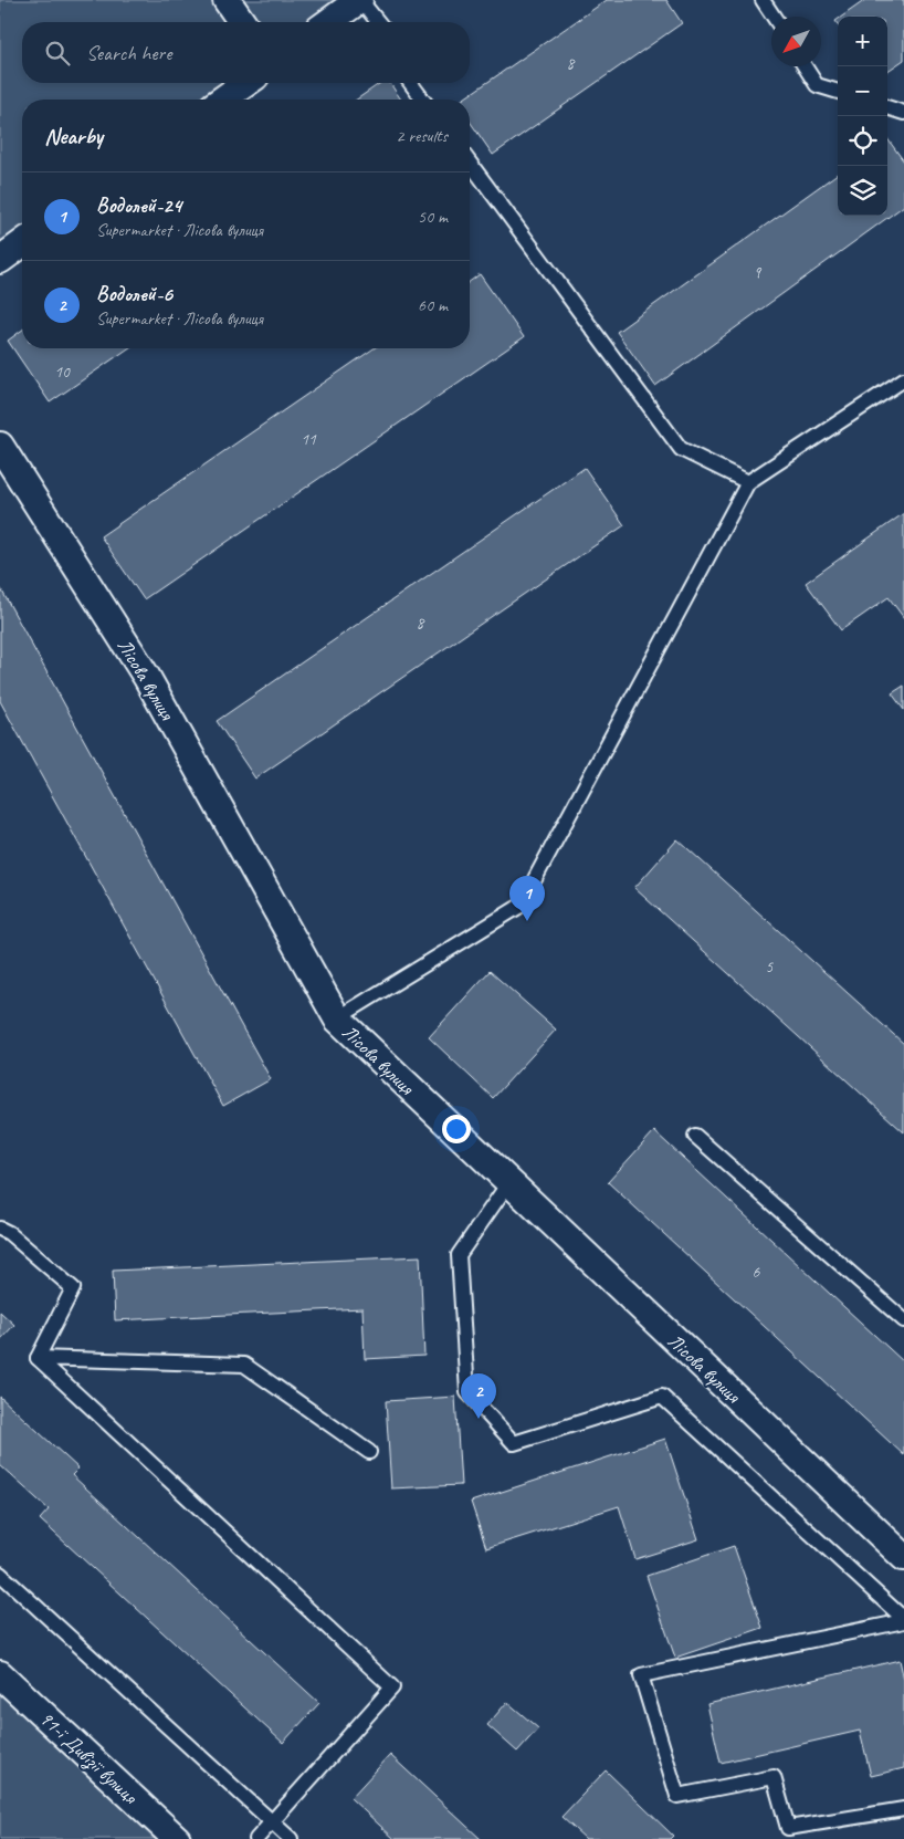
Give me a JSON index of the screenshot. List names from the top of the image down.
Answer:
{
  "streets": {
    "street": ["Лісова вулиця", "91-ї Дивізії вулиця"]
  },
  "house_numbers": [
    "8",
    "9",
    "10",
    "11",
    "8",
    "5",
    "6"
  ],
  "north": "bottom left",
  "page": {
    "map_buttons": ["+", "−"],
    "search": "Search here",
    "heading": ["Nearby", "2 results"],
    "list": [
      {
        "mark": "1",
        "name": "Водолей-24",
        "note": "Supermarket · Лісова вулиця",
        "value": "50 m"
      },
      {
        "mark": "2",
        "name": "Водолей-6",
        "note": "Supermarket · Лісова вулиця",
        "value": "60 m"
      }
    ],
    "pins": ["1", "2"]
  }
}
